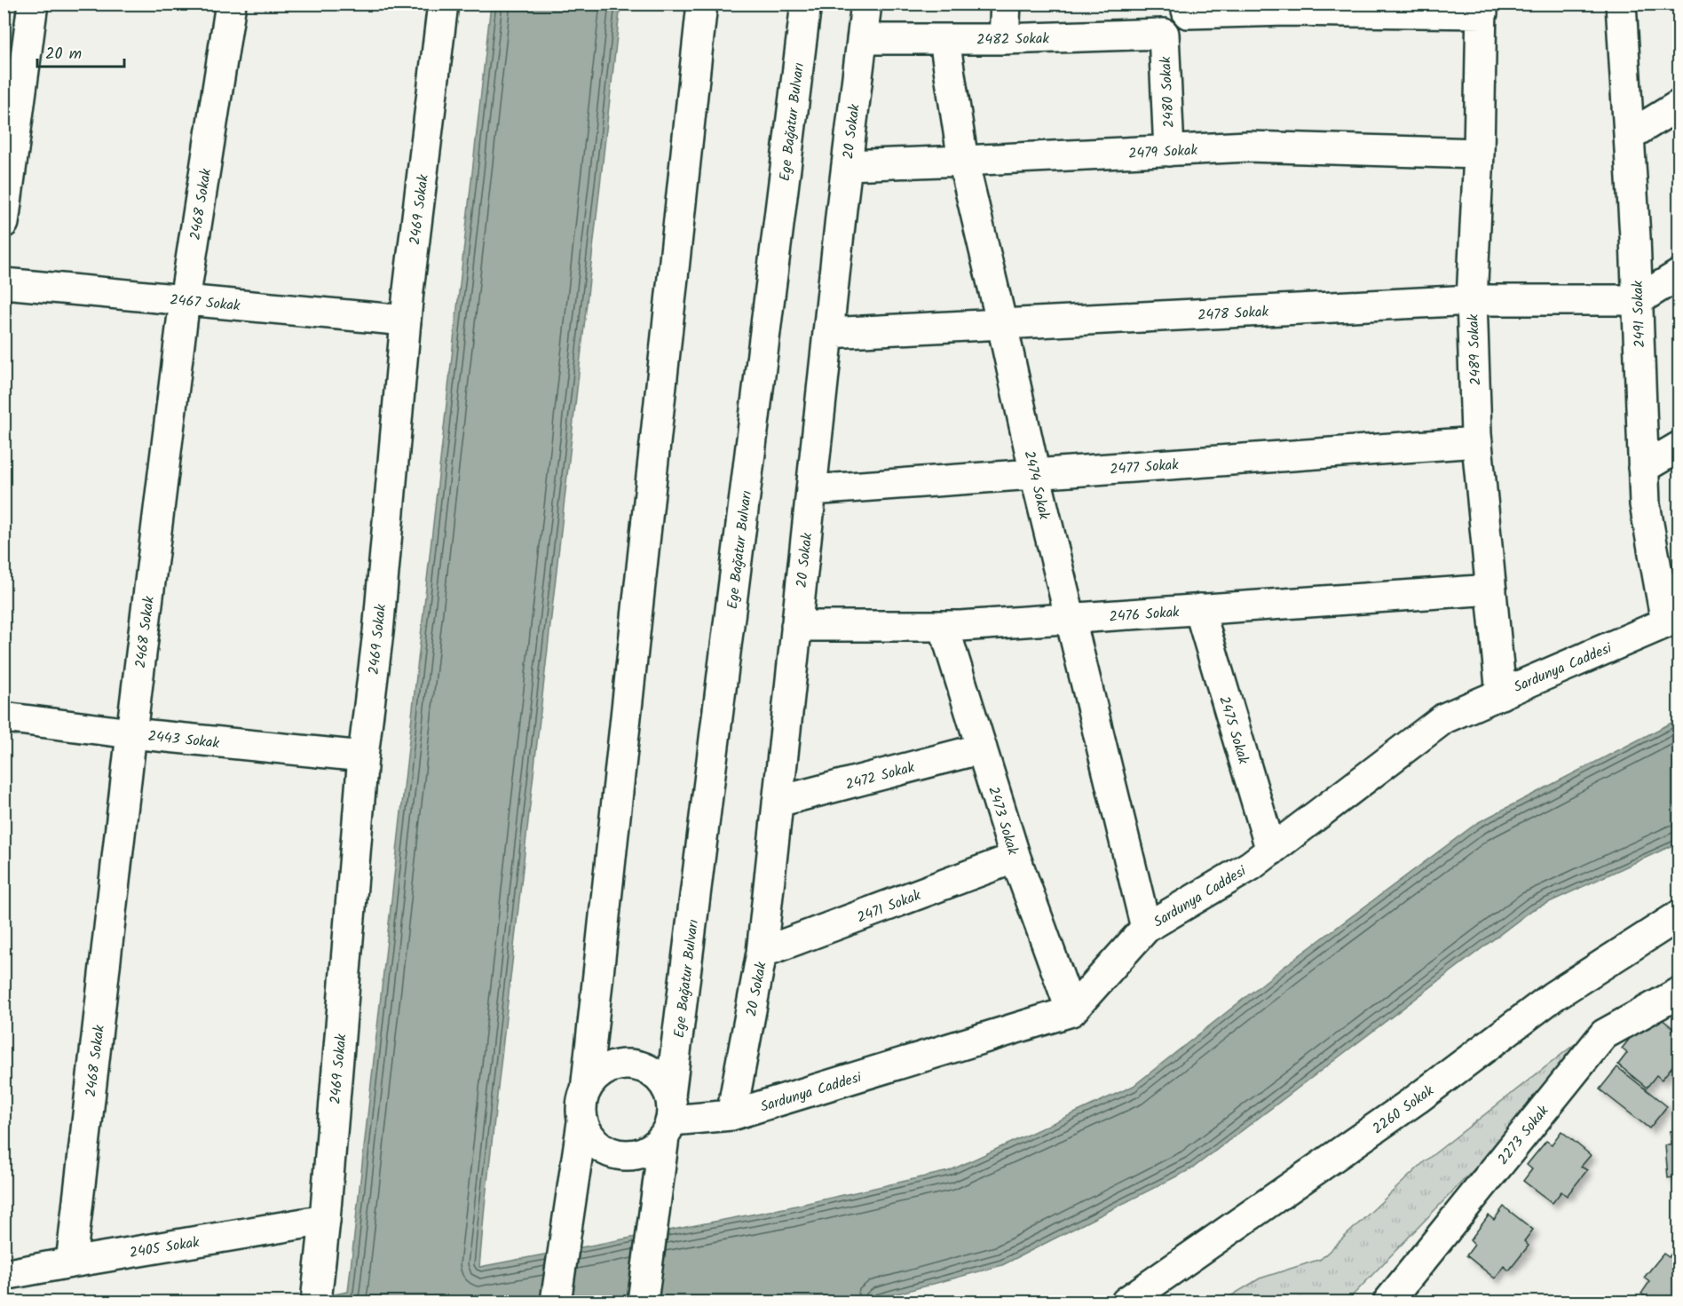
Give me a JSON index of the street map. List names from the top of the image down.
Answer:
{
  "streets": {
    "street": [
      "2482 Sokak",
      "2480 Sokak",
      "Ege Bağatur Bulvarı",
      "20 Sokak",
      "2479 Sokak",
      "2468 Sokak",
      "2469 Sokak",
      "2467 Sokak",
      "2478 Sokak",
      "2491 Sokak",
      "2489 Sokak",
      "2477 Sokak",
      "2474 Sokak",
      "2476 Sokak",
      "Sardunya Caddesi",
      "2475 Sokak",
      "2443 Sokak",
      "2472 Sokak",
      "2473 Sokak",
      "2471 Sokak",
      "2260 Sokak",
      "2273 Sokak",
      "2405 Sokak"
    ]
  },
  "crossings": [
    ["2482 Sokak", "2480 Sokak"],
    ["2482 Sokak", "20 Sokak"],
    ["2482 Sokak", "2474 Sokak"],
    ["2480 Sokak", "2479 Sokak"],
    ["Ege Bağatur Bulvarı", "Sardunya Caddesi"],
    ["20 Sokak", "2479 Sokak"],
    ["20 Sokak", "2478 Sokak"],
    ["20 Sokak", "2477 Sokak"],
    ["20 Sokak", "2476 Sokak"],
    ["20 Sokak", "Sardunya Caddesi"],
    ["20 Sokak", "2472 Sokak"],
    ["20 Sokak", "2471 Sokak"],
    ["2479 Sokak", "2489 Sokak"],
    ["2479 Sokak", "2474 Sokak"],
    ["2468 Sokak", "2467 Sokak"],
    ["2468 Sokak", "2443 Sokak"],
    ["2468 Sokak", "2405 Sokak"],
    ["2469 Sokak", "2467 Sokak"],
    ["2469 Sokak", "2443 Sokak"],
    ["2469 Sokak", "2405 Sokak"],
    ["2478 Sokak", "2491 Sokak"],
    ["2478 Sokak", "2489 Sokak"],
    ["2478 Sokak", "2474 Sokak"],
    ["2491 Sokak", "Sardunya Caddesi"],
    ["2489 Sokak", "2477 Sokak"],
    ["2489 Sokak", "2476 Sokak"],
    ["2489 Sokak", "Sardunya Caddesi"],
    ["2477 Sokak", "2474 Sokak"],
    ["2474 Sokak", "2476 Sokak"],
    ["2474 Sokak", "Sardunya Caddesi"],
    ["2476 Sokak", "2475 Sokak"],
    ["2476 Sokak", "2473 Sokak"],
    ["Sardunya Caddesi", "2475 Sokak"],
    ["Sardunya Caddesi", "2473 Sokak"],
    ["2472 Sokak", "2473 Sokak"],
    ["2473 Sokak", "2471 Sokak"]
  ],
  "scale_bar": "20 m"
}
